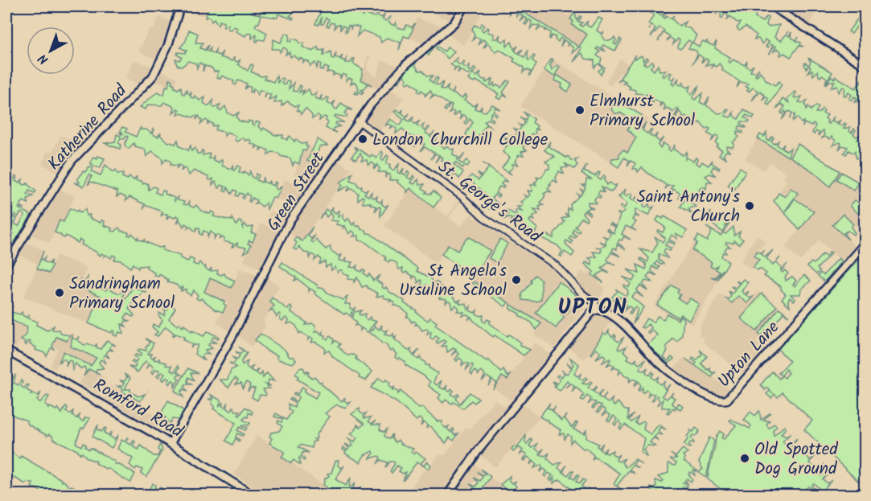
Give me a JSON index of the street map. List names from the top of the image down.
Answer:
{
  "streets": {
    "main road": [
      "Katherine Road",
      "Green Street",
      "Upton Lane",
      "Romford Road"
    ],
    "street": ["St. George's Road"]
  },
  "crossings": [
    ["Green Street", "St. George's Road"],
    ["Green Street", "Romford Road"],
    ["St. George's Road", "Upton Lane"]
  ],
  "districts": ["UPTON"],
  "places": [
    "Elmhurst Primary School",
    "London Churchill College",
    "Saint Antony's Church",
    "St Angela's Ursuline School",
    "Sandringham Primary School",
    "Old Spotted Dog Ground"
  ],
  "north": "bottom left"
}
